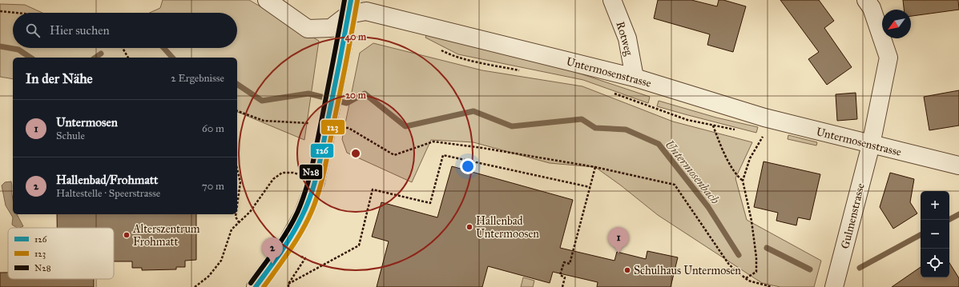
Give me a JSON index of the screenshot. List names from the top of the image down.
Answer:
{
  "streets": {
    "street": ["Rotweg", "Untermosenstrasse", "Gulmenstrasse"]
  },
  "crossings": [
    ["Rotweg", "Untermosenstrasse"],
    ["Untermosenstrasse", "Gulmenstrasse"]
  ],
  "water": ["Untermosenbach"],
  "places": ["Hallenbad Untermoosen", "Alterszentrum Frohmatt", "Schulhaus Untermosen"],
  "lines": ["transit line 126", "transit line N28", "transit line 123"],
  "legend": ["126", "123", "N28"],
  "north": "bottom left",
  "page": {
    "search": "Hier suchen",
    "heading": ["In der Nähe", "2 Ergebnisse"],
    "list": [
      {
        "mark": "1",
        "name": "Untermosen",
        "note": "Schule",
        "value": "60 m"
      },
      {
        "mark": "2",
        "name": "Hallenbad/Frohmatt",
        "note": "Haltestelle · Speerstrasse",
        "value": "70 m"
      }
    ],
    "map_buttons": ["+", "−"],
    "pins": ["1", "2"]
  },
  "rings": ["40 m", "20 m"]
}
